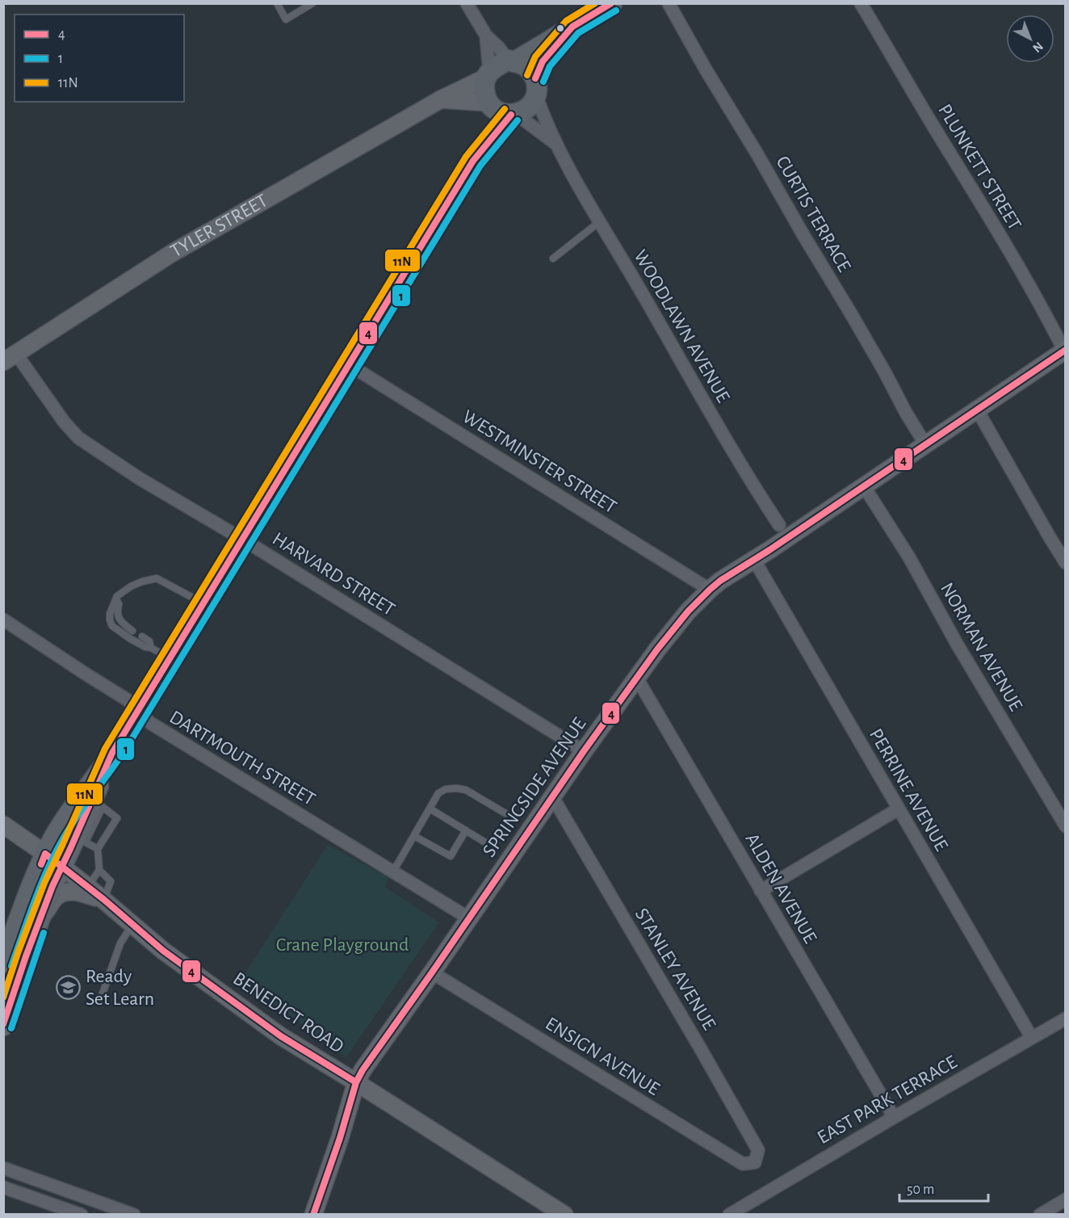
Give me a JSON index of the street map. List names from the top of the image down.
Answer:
{
  "streets": {
    "street": [
      "PLUNKETT STREET",
      "CURTIS TERRACE",
      "TYLER STREET",
      "WOODLAWN AVENUE",
      "WESTMINSTER STREET",
      "HARVARD STREET",
      "NORMAN AVENUE",
      "DARTMOUTH STREET",
      "SPRINGSIDE AVENUE",
      "PERRINE AVENUE",
      "ALDEN AVENUE",
      "STANLEY AVENUE",
      "BENEDICT ROAD",
      "ENSIGN AVENUE",
      "EAST PARK TERRACE"
    ]
  },
  "crossings": [
    ["PLUNKETT STREET", "SPRINGSIDE AVENUE"],
    ["CURTIS TERRACE", "SPRINGSIDE AVENUE"],
    ["TYLER STREET", "WOODLAWN AVENUE"],
    ["TYLER STREET", "HARVARD STREET"],
    ["WESTMINSTER STREET", "SPRINGSIDE AVENUE"],
    ["HARVARD STREET", "SPRINGSIDE AVENUE"],
    ["NORMAN AVENUE", "SPRINGSIDE AVENUE"],
    ["DARTMOUTH STREET", "SPRINGSIDE AVENUE"],
    ["SPRINGSIDE AVENUE", "PERRINE AVENUE"],
    ["SPRINGSIDE AVENUE", "ALDEN AVENUE"],
    ["SPRINGSIDE AVENUE", "STANLEY AVENUE"],
    ["SPRINGSIDE AVENUE", "BENEDICT ROAD"],
    ["SPRINGSIDE AVENUE", "ENSIGN AVENUE"],
    ["PERRINE AVENUE", "EAST PARK TERRACE"],
    ["ALDEN AVENUE", "EAST PARK TERRACE"],
    ["STANLEY AVENUE", "ENSIGN AVENUE"]
  ],
  "parks": ["Crane Playground"],
  "places": {
    "school or university": ["Ready Set Learn"]
  },
  "lines": ["transit line 4", "transit line 11N", "transit line 1"],
  "legend": ["4", "1", "11N"],
  "scale_bar": "50 m",
  "north": "bottom right"
}
